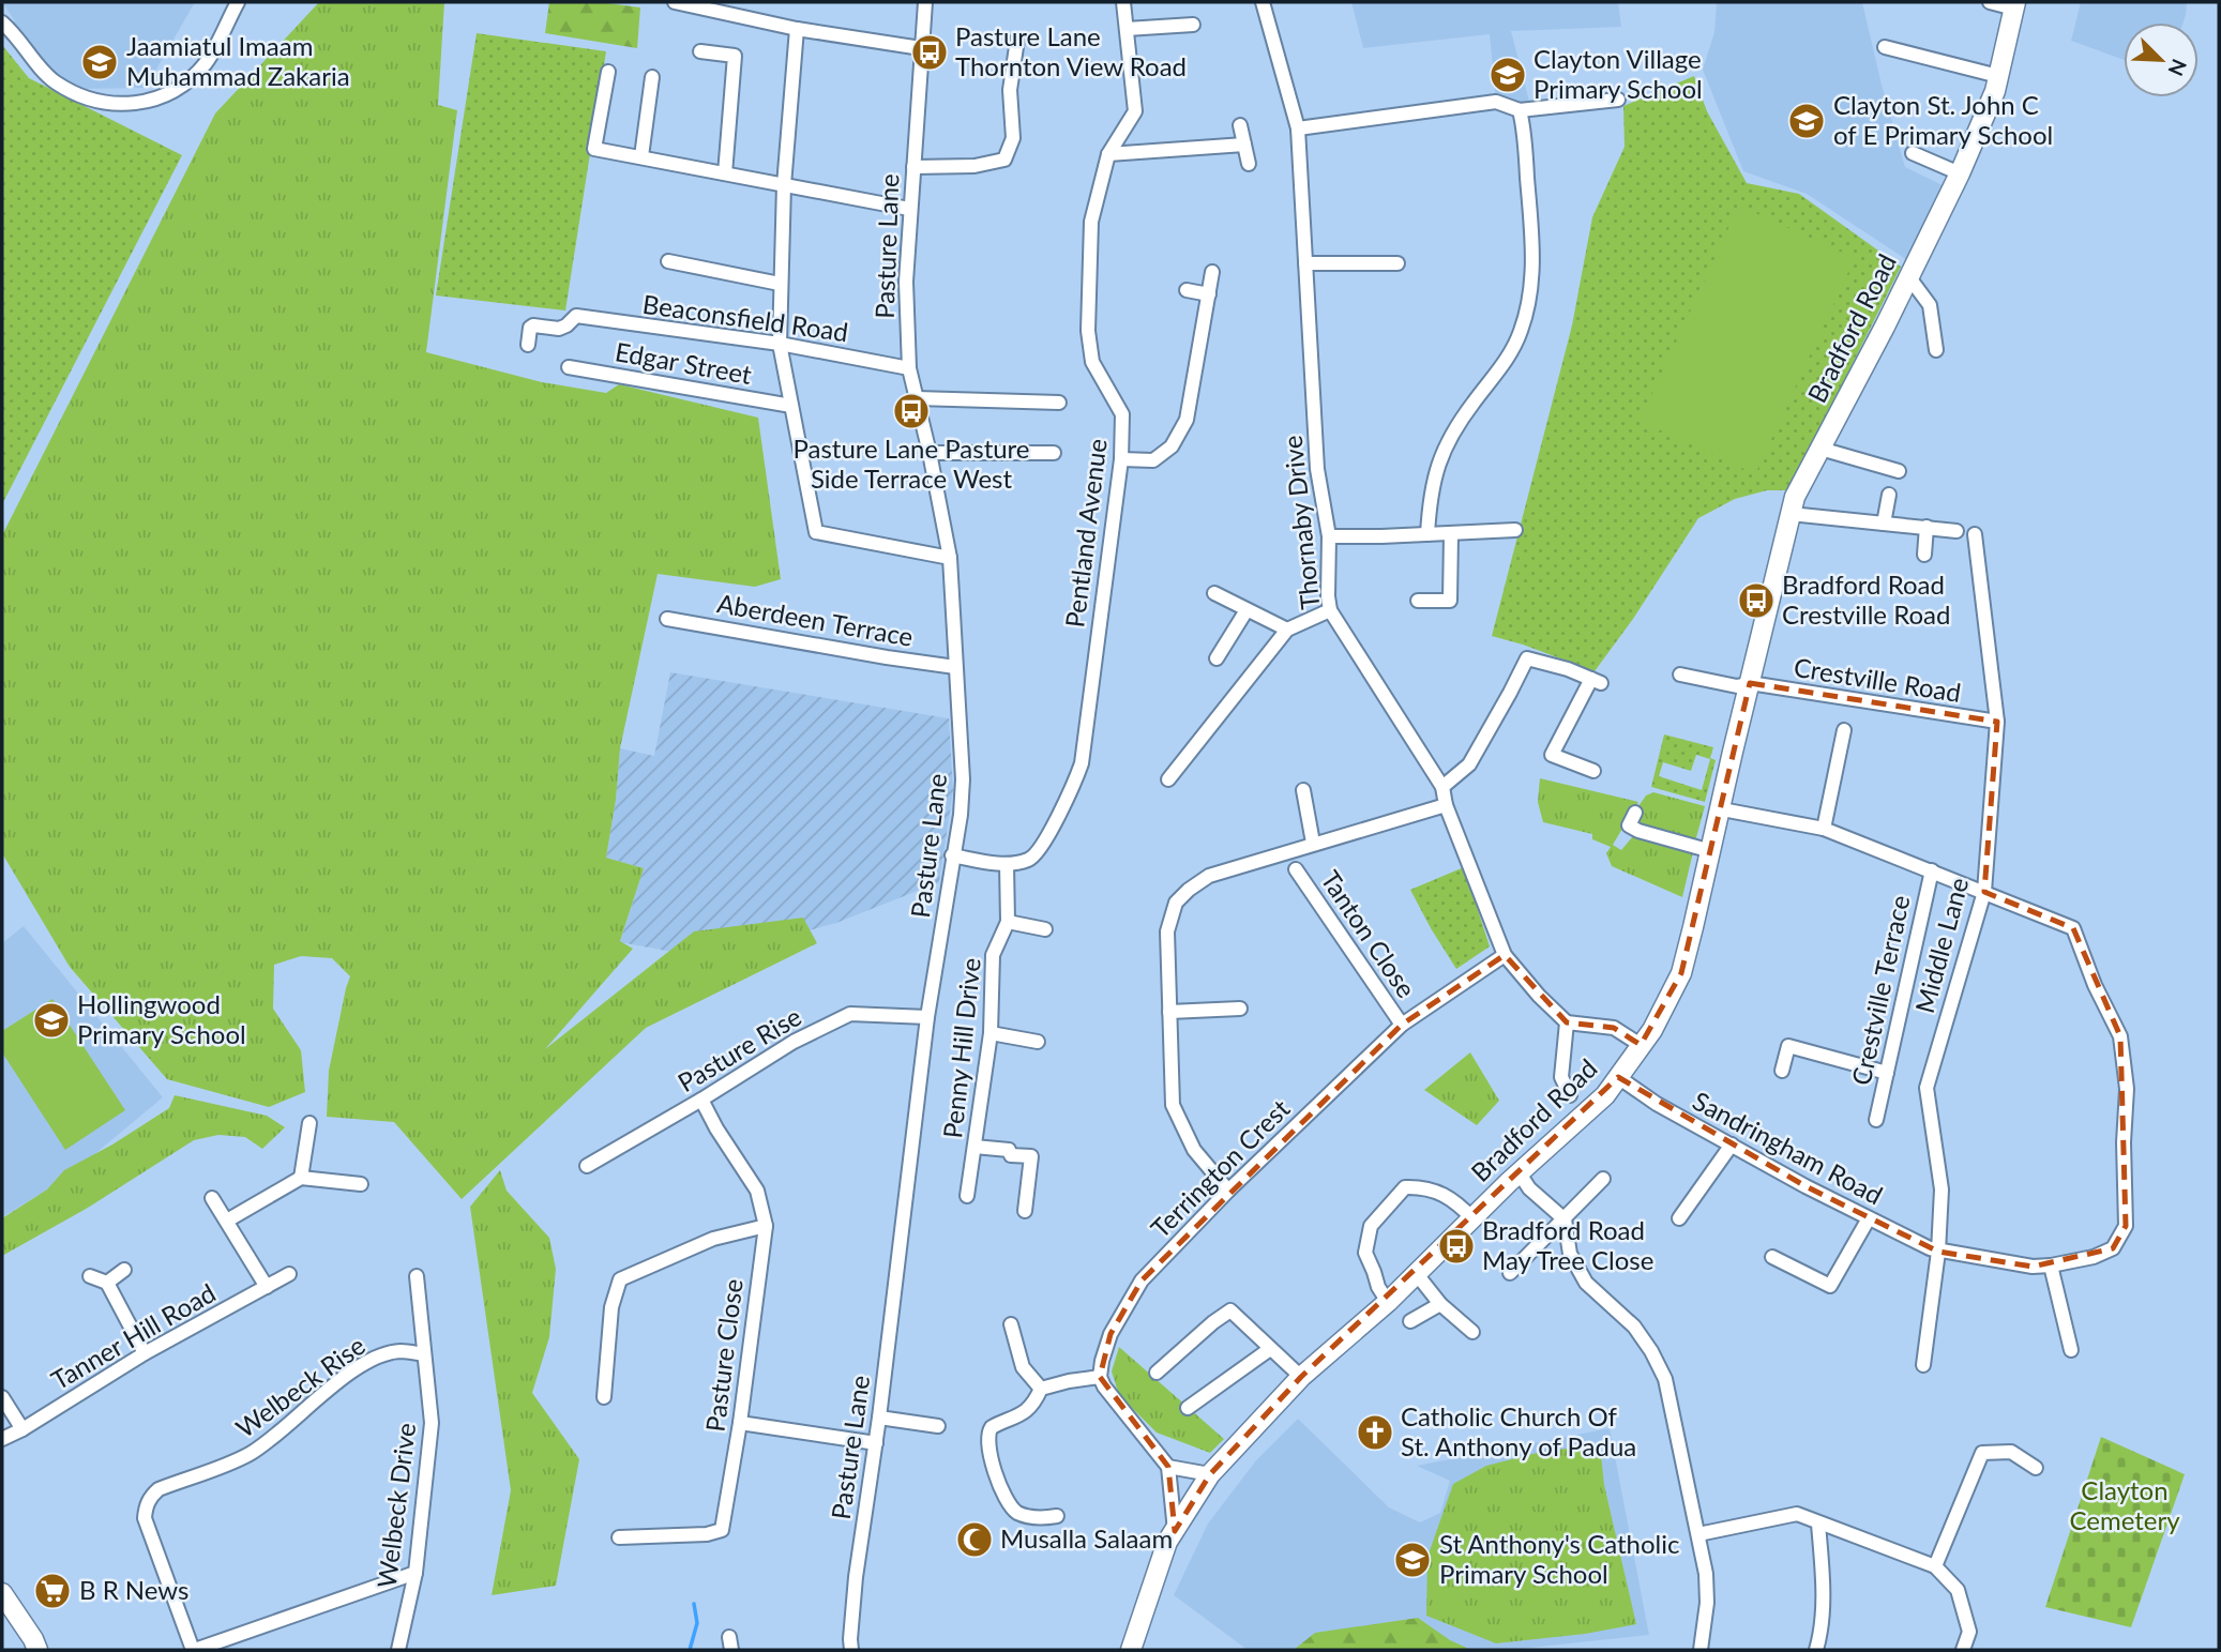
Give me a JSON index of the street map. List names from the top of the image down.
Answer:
{
  "streets": {
    "street": [
      "Pasture Lane",
      "Beaconsfield Road",
      "Bradford Road",
      "Edgar Street",
      "Thornaby Drive",
      "Pentland Avenue",
      "Aberdeen Terrace",
      "Crestville Road",
      "Tanton Close",
      "Middle Lane",
      "Crestville Terrace",
      "Penny Hill Drive",
      "Pasture Rise",
      "Sandringham Road",
      "Terrington Crest",
      "Tanner Hill Road",
      "Pasture Close",
      "Welbeck Rise",
      "Welbeck Drive"
    ]
  },
  "crossings": [
    ["Pasture Lane", "Beaconsfield Road"],
    ["Pasture Lane", "Aberdeen Terrace"],
    ["Pasture Lane", "Pasture Rise"],
    ["Bradford Road", "Crestville Road"],
    ["Bradford Road", "Sandringham Road"],
    ["Thornaby Drive", "Terrington Crest"],
    ["Pentland Avenue", "Penny Hill Drive"],
    ["Crestville Road", "Middle Lane"],
    ["Tanton Close", "Terrington Crest"],
    ["Middle Lane", "Sandringham Road"],
    ["Crestville Terrace", "Sandringham Road"],
    ["Pasture Rise", "Pasture Close"],
    ["Welbeck Rise", "Welbeck Drive"]
  ],
  "parks": ["Clayton Cemetery"],
  "places": {
    "bus stop": [
      "Pasture Lane Thornton View Road",
      "Pasture Lane Pasture Side Terrace West",
      "Bradford Road Crestville Road",
      "Bradford Road May Tree Close"
    ],
    "school or university": [
      "Jaamiatul Imaam Muhammad Zakaria",
      "Clayton Village Primary School",
      "Clayton St. John C of E Primary School",
      "Hollingwood Primary School",
      "St Anthony's Catholic Primary School"
    ],
    "church": ["Catholic Church Of St. Anthony of Padua"],
    "mosque": ["Musalla Salaam"],
    "supermarket": ["B R News"]
  },
  "north": "bottom right"
}
